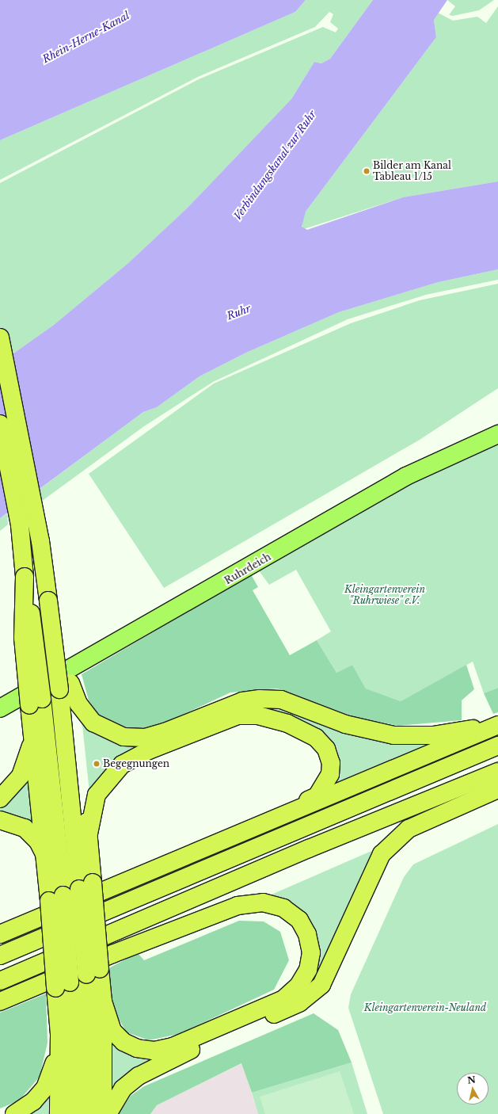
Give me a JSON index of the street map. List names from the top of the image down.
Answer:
{
  "streets": {
    "main road": ["Ruhrdeich"]
  },
  "water": ["Rhein-Herne-Kanal", "Verbindungskanal zur Ruhr", "Ruhr"],
  "parks": ["Kleingartenverein \"Ruhrwiese\" e.V.", "Kleingartenverein-Neuland"],
  "places": ["Bilder am Kanal Tableau 1/15", "Begegnungen"],
  "north": "top"
}
